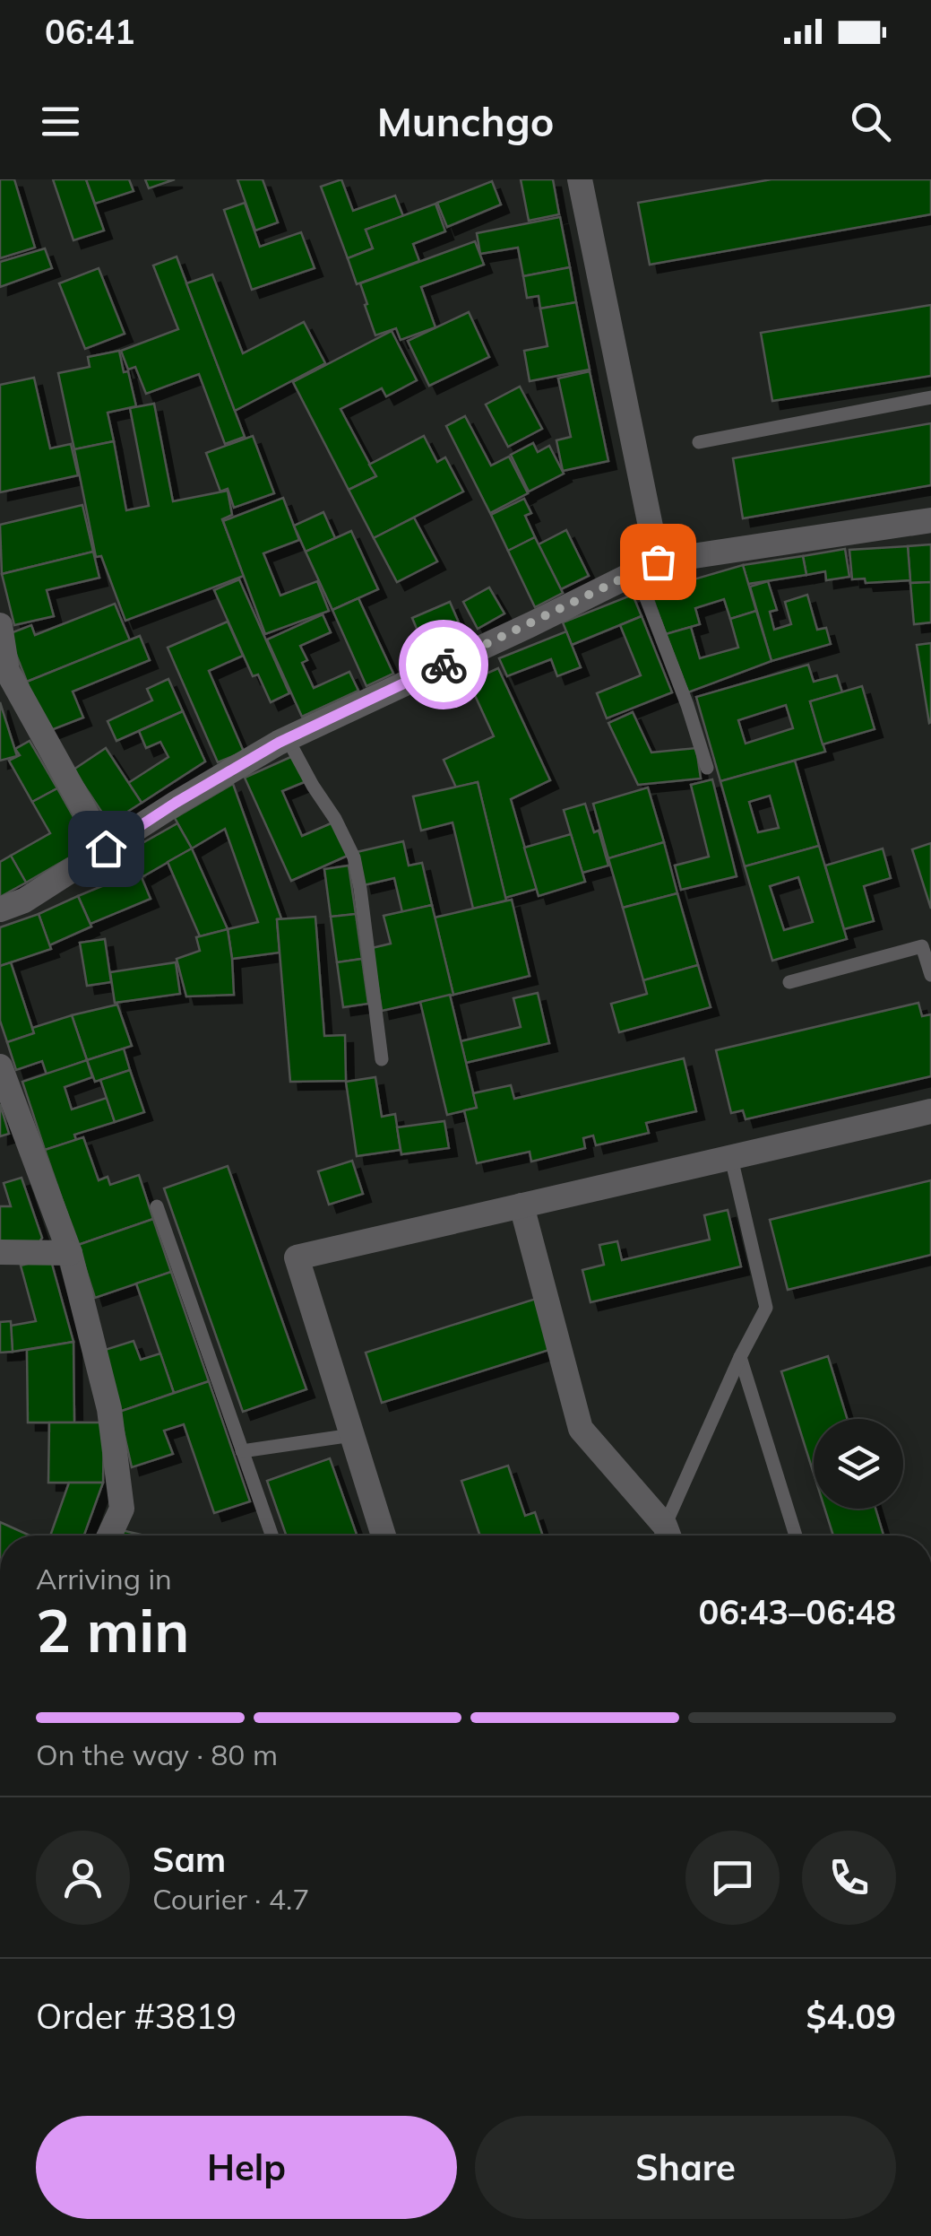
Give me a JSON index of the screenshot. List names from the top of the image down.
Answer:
{
  "page": {
    "status": "06:41",
    "header": "Munchgo",
    "heading": ["2 min", "Arriving in", "06:43–06:48"],
    "panel": [
      "Sam",
      "Courier · 4.7",
      "Order #3819",
      "$4.09"
    ],
    "bar": "On the way · 80 m",
    "buttons": ["Help", "Share"]
  }
}
